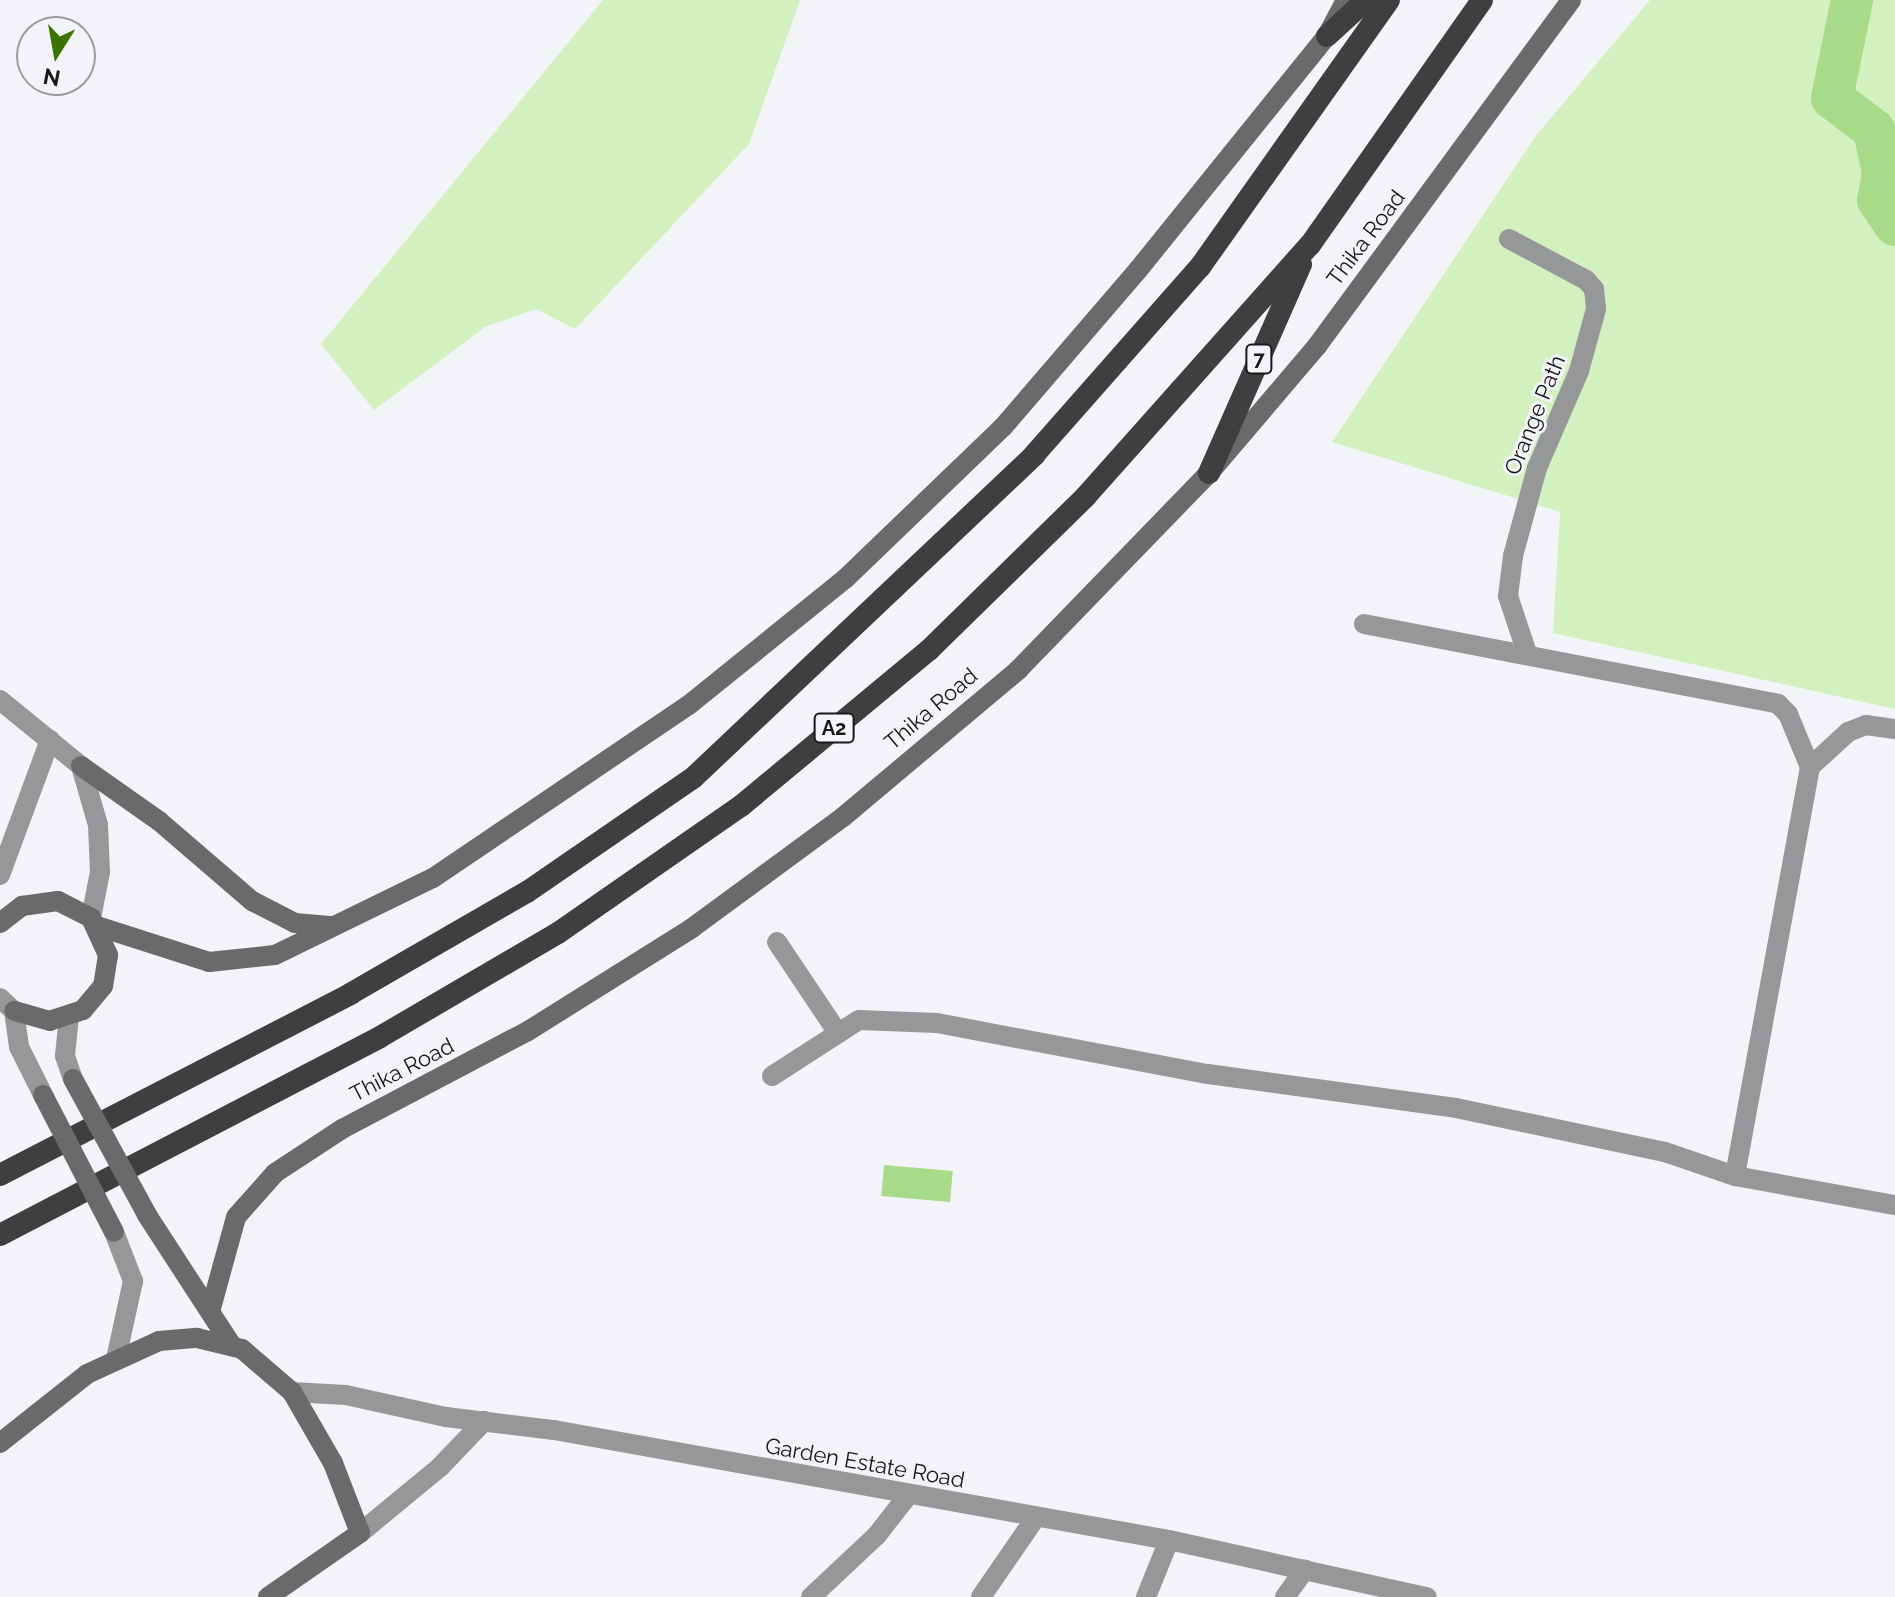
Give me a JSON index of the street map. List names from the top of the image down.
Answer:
{
  "streets": {
    "highway": ["Thika Road", "7", "A2"],
    "street": ["Orange Path", "Garden Estate Road"]
  },
  "crossings": [
    ["Thika Road", "7"]
  ],
  "north": "bottom"
}
